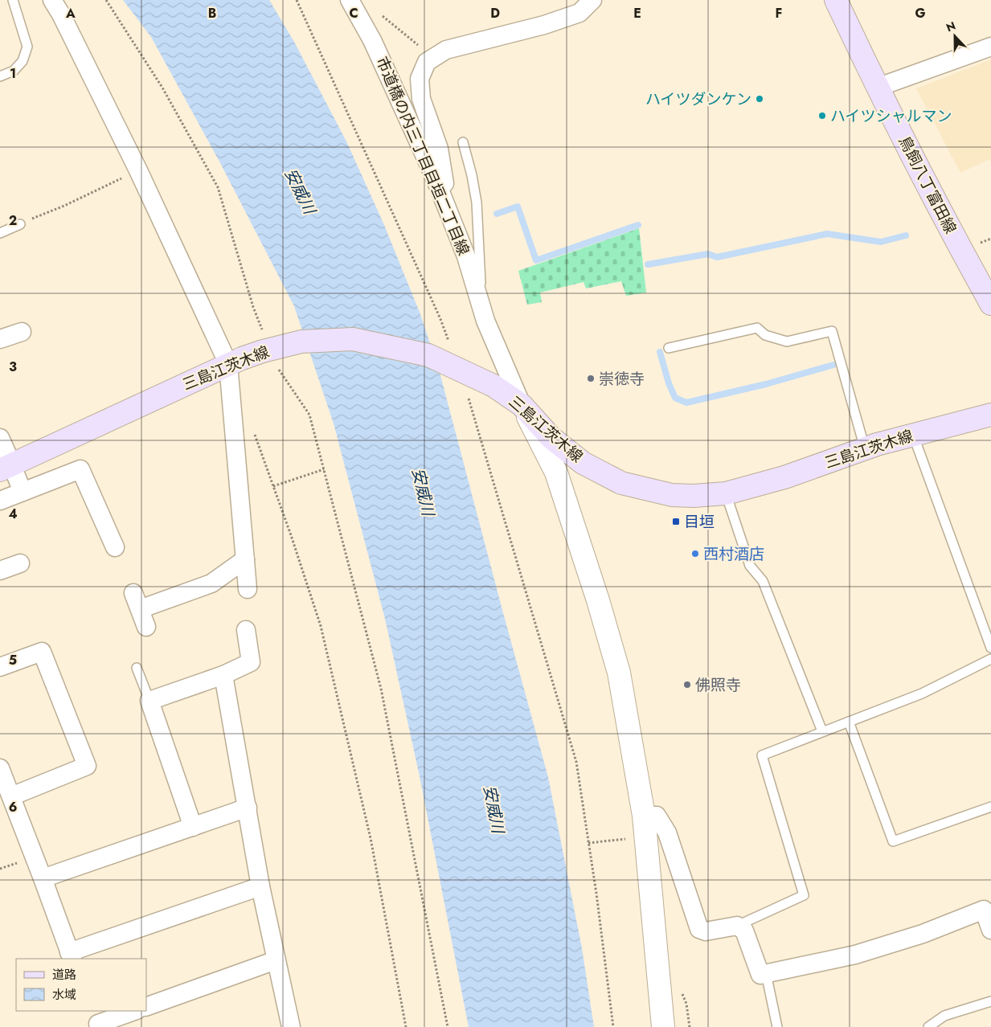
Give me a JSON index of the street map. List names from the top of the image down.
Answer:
{
  "streets": {
    "main road": ["鳥飼八丁富田線", "三島江茨木線"],
    "street": ["市道橋の内三丁目目垣二丁目線"]
  },
  "crossings": [
    ["市道橋の内三丁目目垣二丁目線", "三島江茨木線"]
  ],
  "water": ["安威川"],
  "places": {
    "other": [
      "ハイツダンケン",
      "ハイツシャルマン",
      "崇徳寺",
      "西村酒店",
      "佛照寺"
    ],
    "transit": ["目垣"]
  },
  "legend": ["道路", "水域"],
  "north": "top",
  "grid": {
    "columns": [
      "A",
      "B",
      "C",
      "D",
      "E",
      "F",
      "G"
    ],
    "rows": [
      "1",
      "2",
      "3",
      "4",
      "5",
      "6"
    ]
  }
}
